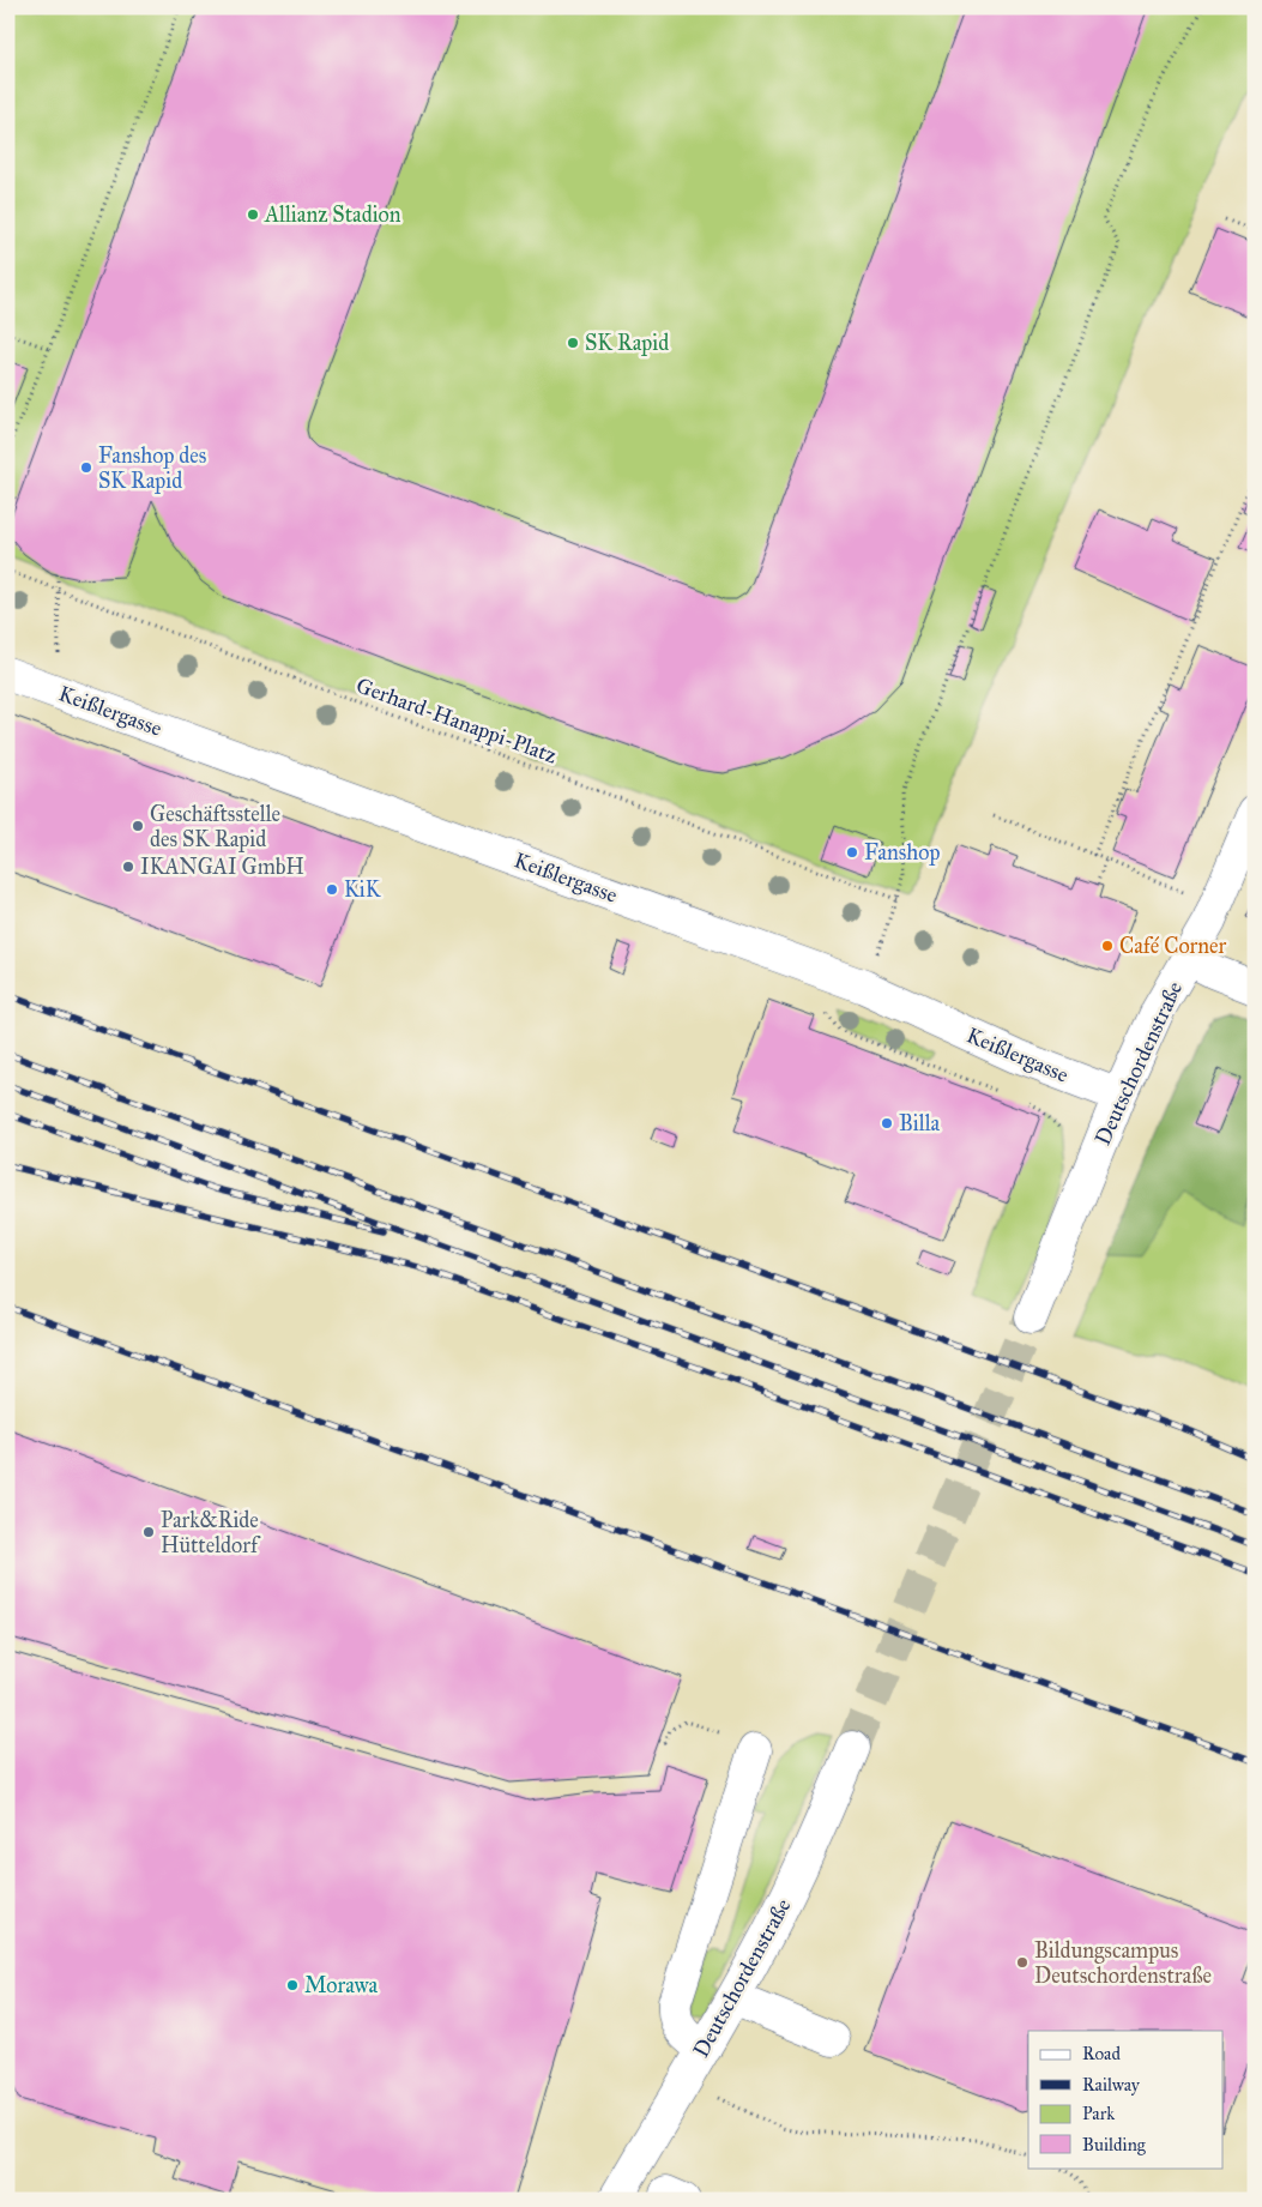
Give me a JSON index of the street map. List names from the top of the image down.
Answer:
{
  "streets": {
    "street": ["Keißlergasse", "Deutschordenstraße"],
    "path": ["Gerhard-Hanappi-Platz"]
  },
  "crossings": [
    ["Keißlergasse", "Deutschordenstraße"]
  ],
  "places": [
    "Allianz Stadion",
    "SK Rapid",
    "Fanshop des SK Rapid",
    "Geschäftsstelle des SK Rapid",
    "Fanshop",
    "IKANGAI GmbH",
    "KiK",
    "Café Corner",
    "Billa",
    "Park&Ride Hütteldorf",
    "Bildungscampus Deutschordenstraße",
    "Morawa"
  ],
  "legend": [
    "Road",
    "Railway",
    "Park",
    "Building"
  ]
}
